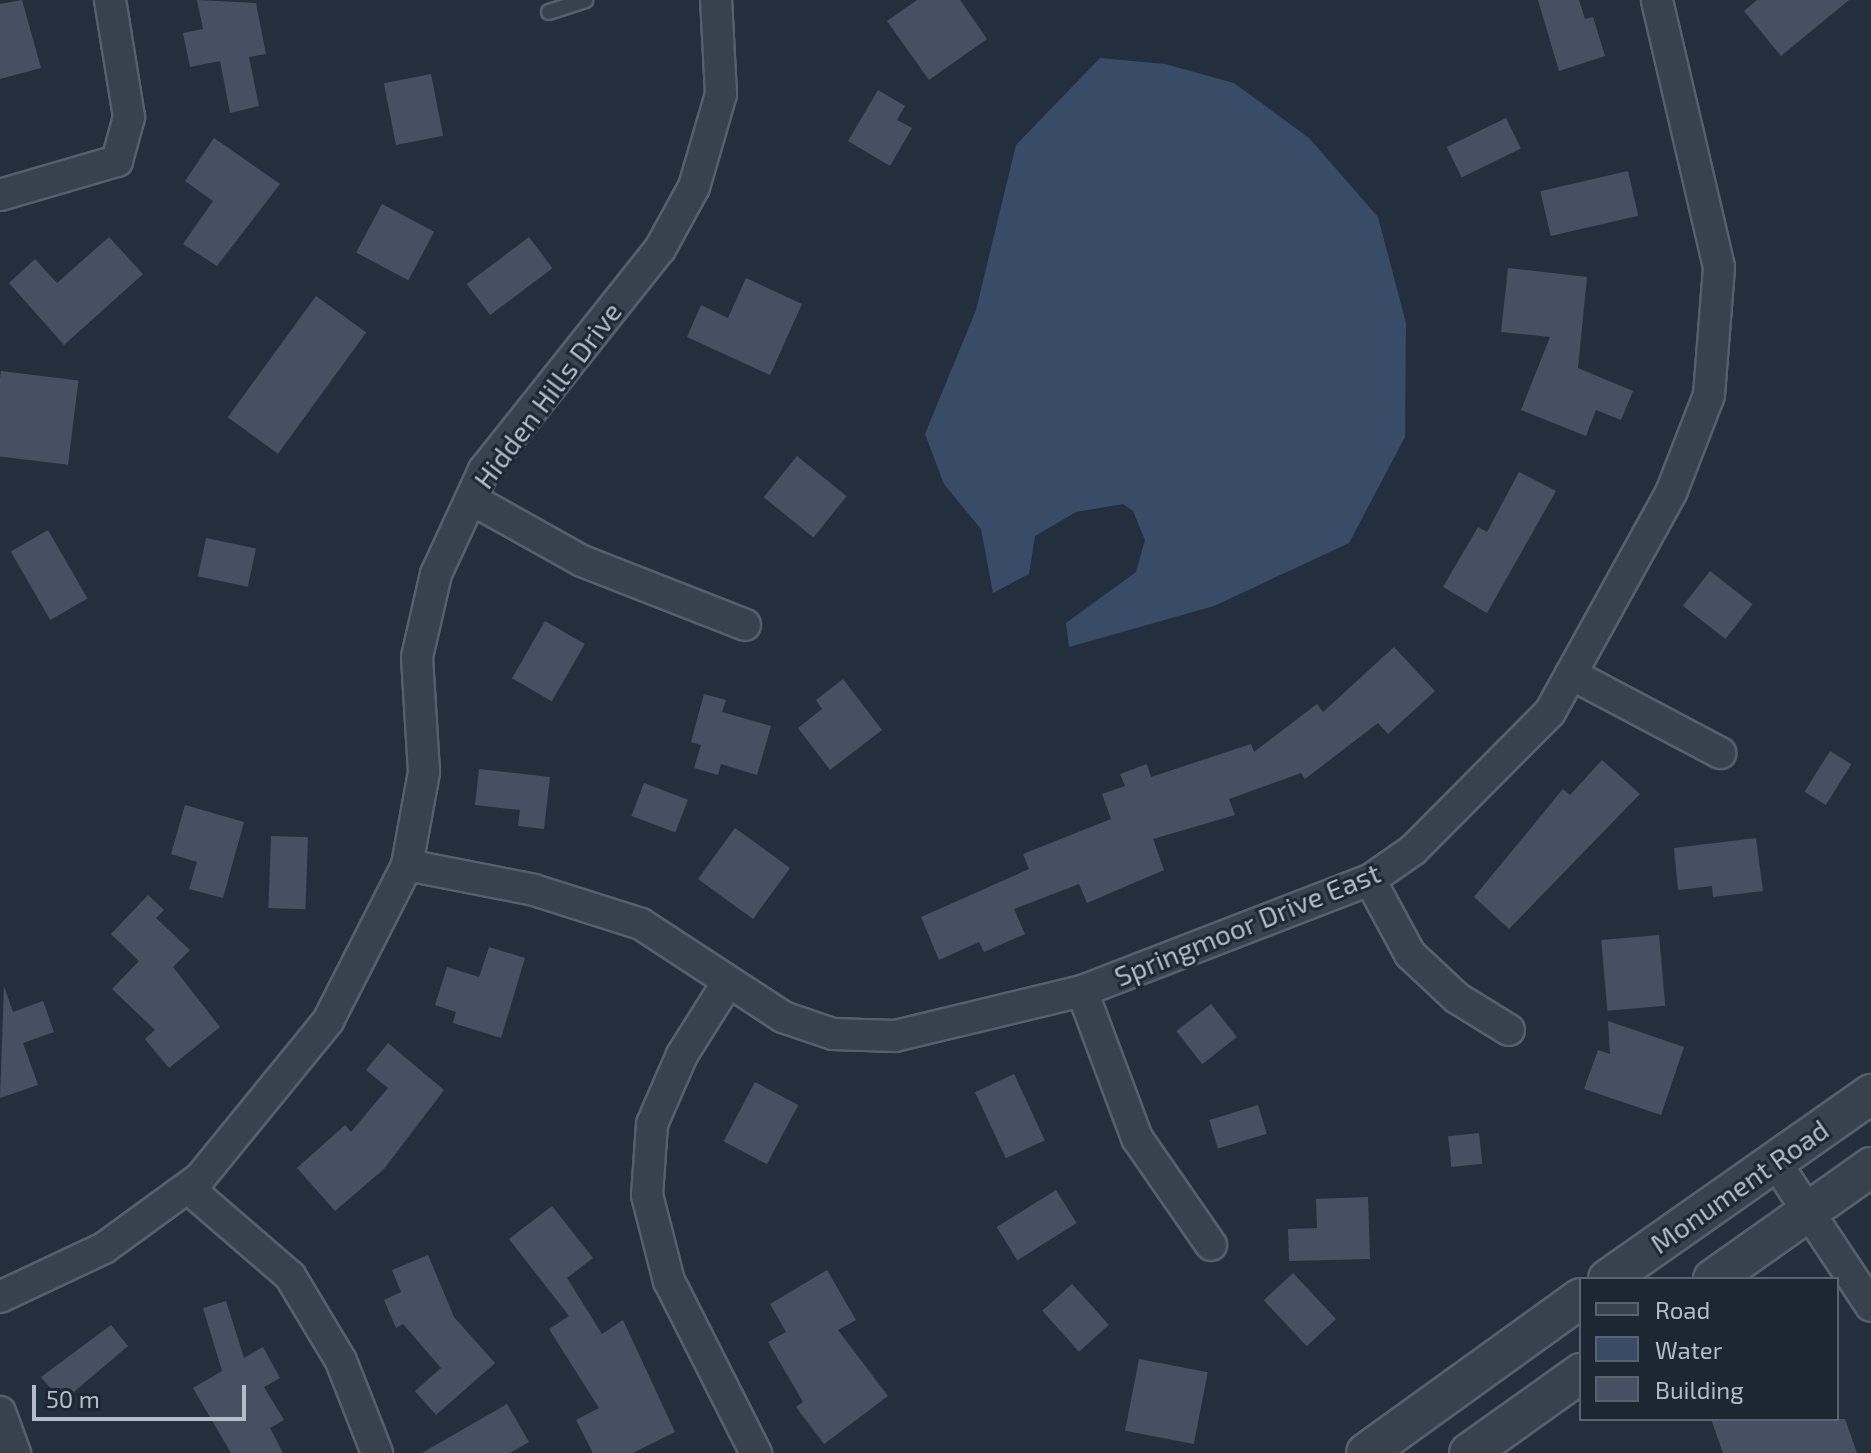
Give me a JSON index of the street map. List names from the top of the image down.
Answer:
{
  "streets": {
    "street": ["Hidden Hills Drive", "Springmoor Drive East", "Monument Road"]
  },
  "crossings": [
    ["Hidden Hills Drive", "Springmoor Drive East"]
  ],
  "legend": ["Road", "Water", "Building"],
  "scale_bar": "50 m"
}
